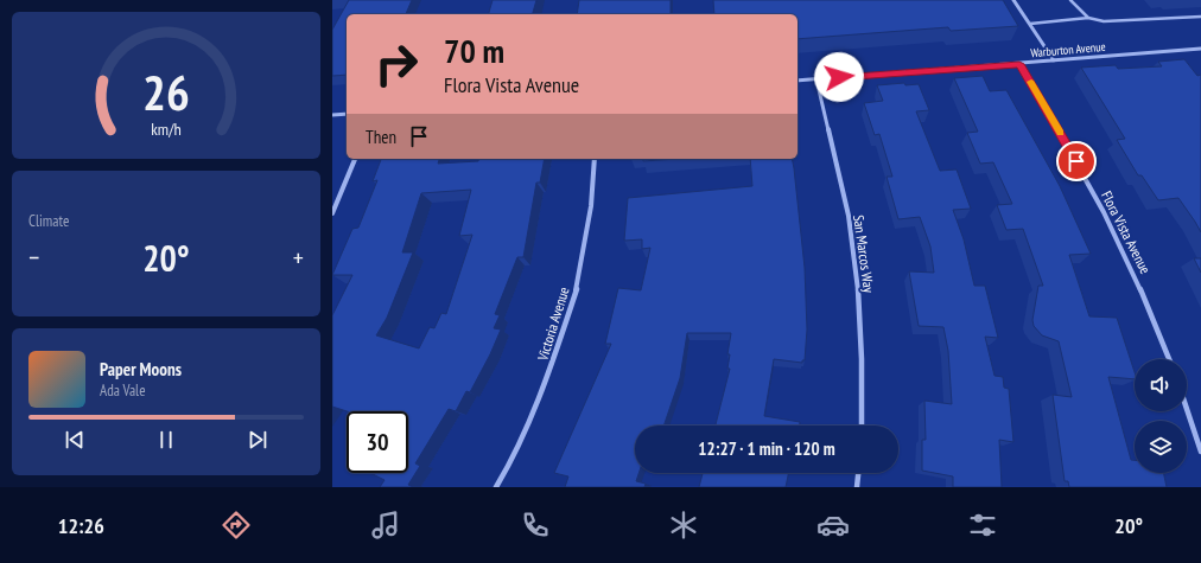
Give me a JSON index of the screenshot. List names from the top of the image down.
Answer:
{
  "streets": {
    "street": [
      "Warburton Avenue",
      "Flora Vista Avenue",
      "San Marcos Way",
      "Victoria Avenue"
    ]
  },
  "crossings": [
    ["Warburton Avenue", "Flora Vista Avenue"],
    ["Warburton Avenue", "San Marcos Way"]
  ],
  "page": {
    "turn": ["70 m", "Flora Vista Avenue"],
    "then": "Then",
    "tile": "Climate",
    "heat": ["−", "20°", "+"],
    "song": ["Paper Moons", "Ada Vale"],
    "limit": "30",
    "trip": "12:27 · 1 min · 120 m",
    "tabs": ["12:26", "20°"],
    "gauge": ["26", "km/h"]
  }
}
